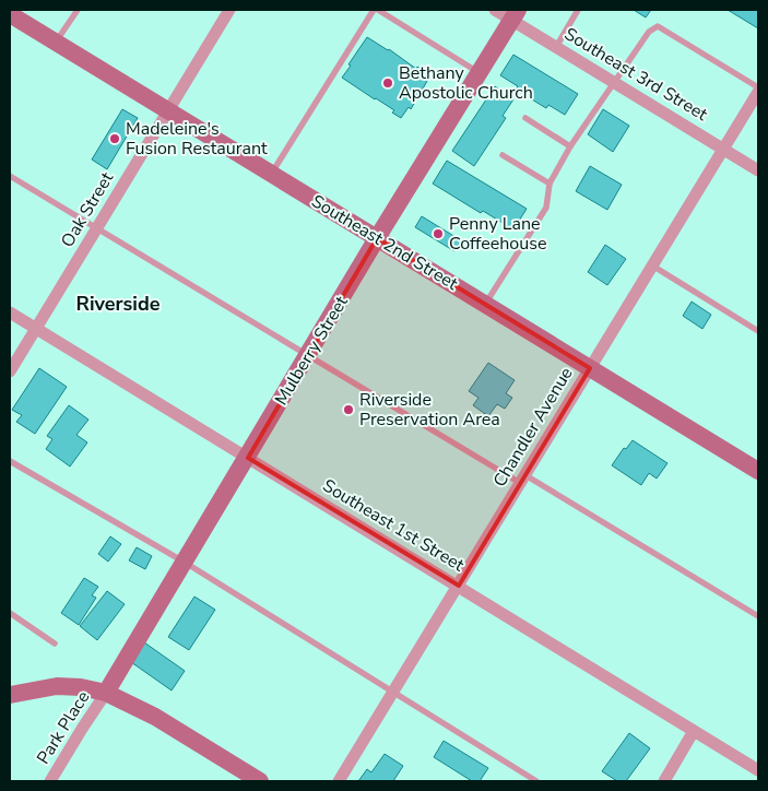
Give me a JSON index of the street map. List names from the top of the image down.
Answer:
{
  "streets": {
    "street": [
      "Southeast 3rd Street",
      "Oak Street",
      "Southeast 2nd Street",
      "Mulberry Street",
      "Chandler Avenue",
      "Southeast 1st Street",
      "Park Place"
    ]
  },
  "crossings": [
    ["Southeast 3rd Street", "Mulberry Street"],
    ["Southeast 3rd Street", "Chandler Avenue"],
    ["Oak Street", "Southeast 2nd Street"],
    ["Oak Street", "Southeast 1st Street"],
    ["Southeast 2nd Street", "Mulberry Street"],
    ["Southeast 2nd Street", "Chandler Avenue"],
    ["Mulberry Street", "Southeast 1st Street"],
    ["Mulberry Street", "Park Place"],
    ["Chandler Avenue", "Southeast 1st Street"]
  ],
  "districts": ["Riverside"],
  "places": [
    "Bethany Apostolic Church",
    "Madeleine's Fusion Restaurant",
    "Penny Lane Coffeehouse",
    "Riverside Preservation Area"
  ]
}
